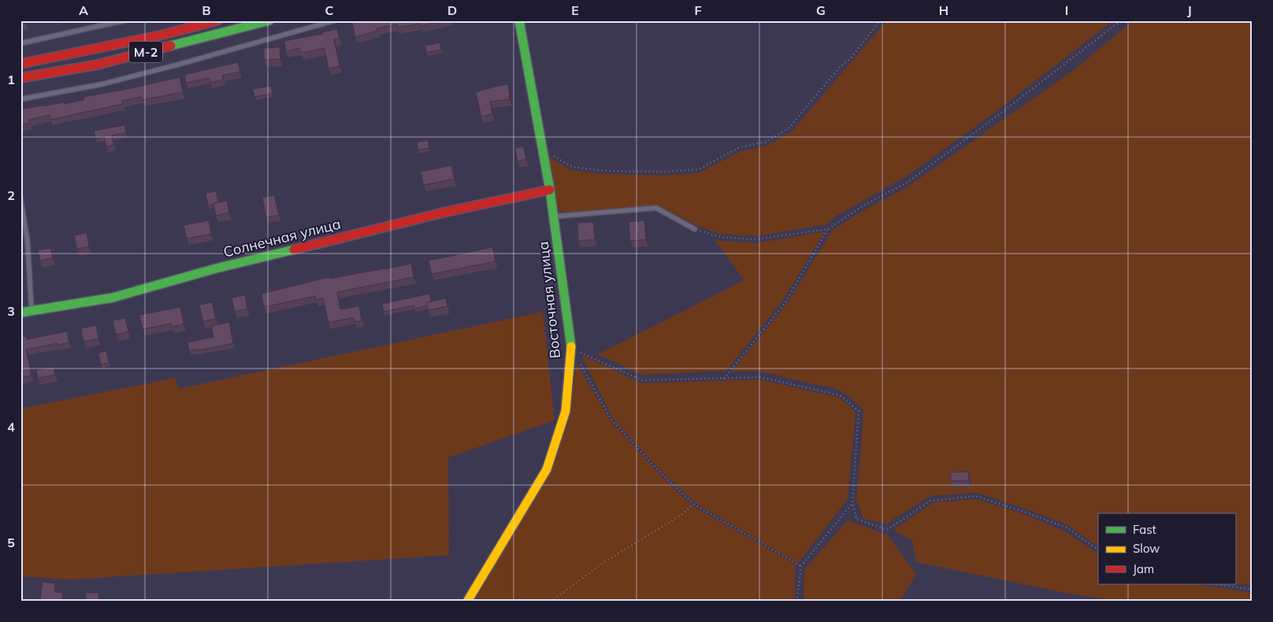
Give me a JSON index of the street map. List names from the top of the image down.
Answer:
{
  "streets": {
    "street": ["М-2", "Солнечная улица", "Восточная улица"]
  },
  "crossings": [
    ["Солнечная улица", "Восточная улица"]
  ],
  "legend": ["Fast", "Slow", "Jam"],
  "grid": {
    "columns": [
      "A",
      "B",
      "C",
      "D",
      "E",
      "F",
      "G",
      "H",
      "I",
      "J"
    ],
    "rows": [
      "1",
      "2",
      "3",
      "4",
      "5"
    ]
  }
}
